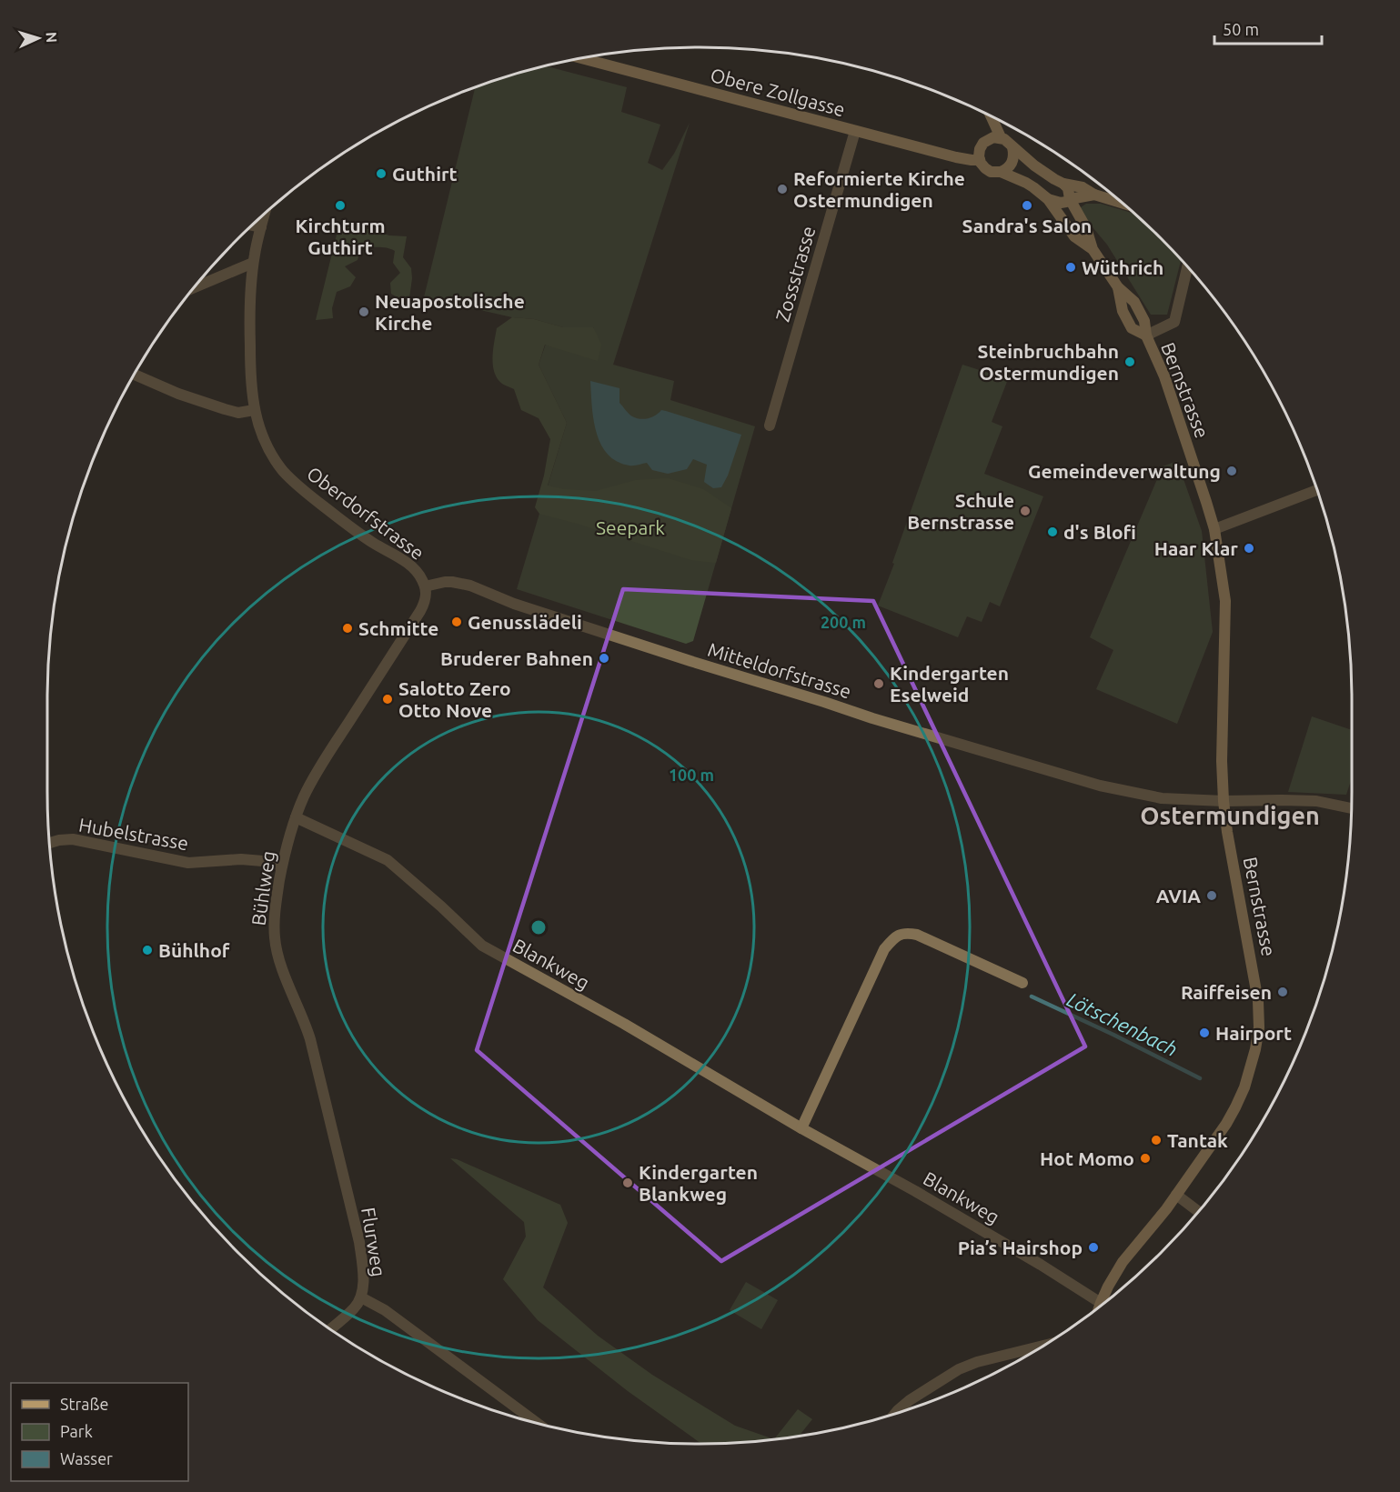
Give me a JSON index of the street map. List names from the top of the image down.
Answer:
{
  "streets": {
    "main road": ["Obere Zollgasse", "Bernstrasse"],
    "street": [
      "Zossstrasse",
      "Oberdorfstrasse",
      "Mitteldorfstrasse",
      "Hubelstrasse",
      "Bühlweg",
      "Blankweg",
      "Flurweg"
    ]
  },
  "crossings": [
    ["Obere Zollgasse", "Zossstrasse"],
    ["Obere Zollgasse", "Bernstrasse"],
    ["Bernstrasse", "Mitteldorfstrasse"],
    ["Bernstrasse", "Blankweg"],
    ["Oberdorfstrasse", "Mitteldorfstrasse"],
    ["Oberdorfstrasse", "Bühlweg"],
    ["Oberdorfstrasse", "Blankweg"],
    ["Hubelstrasse", "Bühlweg"],
    ["Bühlweg", "Blankweg"],
    ["Bühlweg", "Flurweg"]
  ],
  "districts": ["Ostermundigen"],
  "water": ["Lötschenbach"],
  "parks": ["Seepark"],
  "places": [
    "Guthirt",
    "Reformierte Kirche Ostermundigen",
    "Kirchturm Guthirt",
    "Sandra's Salon",
    "Wüthrich",
    "Neuapostolische Kirche",
    "Steinbruchbahn Ostermundigen",
    "Gemeindeverwaltung",
    "Schule Bernstrasse",
    "d's Blofi",
    "Haar Klar",
    "Genusslädeli",
    "Schmitte",
    "Bruderer Bahnen",
    "Kindergarten Eselweid",
    "Salotto Zero Otto Nove",
    "AVIA",
    "Bühlhof",
    "Raiffeisen",
    "Hairport",
    "Tantak",
    "Hot Momo",
    "Kindergarten Blankweg",
    "Pia’s Hairshop"
  ],
  "legend": ["Straße", "Park", "Wasser"],
  "scale_bar": "50 m",
  "north": "right",
  "rings": ["200 m", "100 m"]
}
